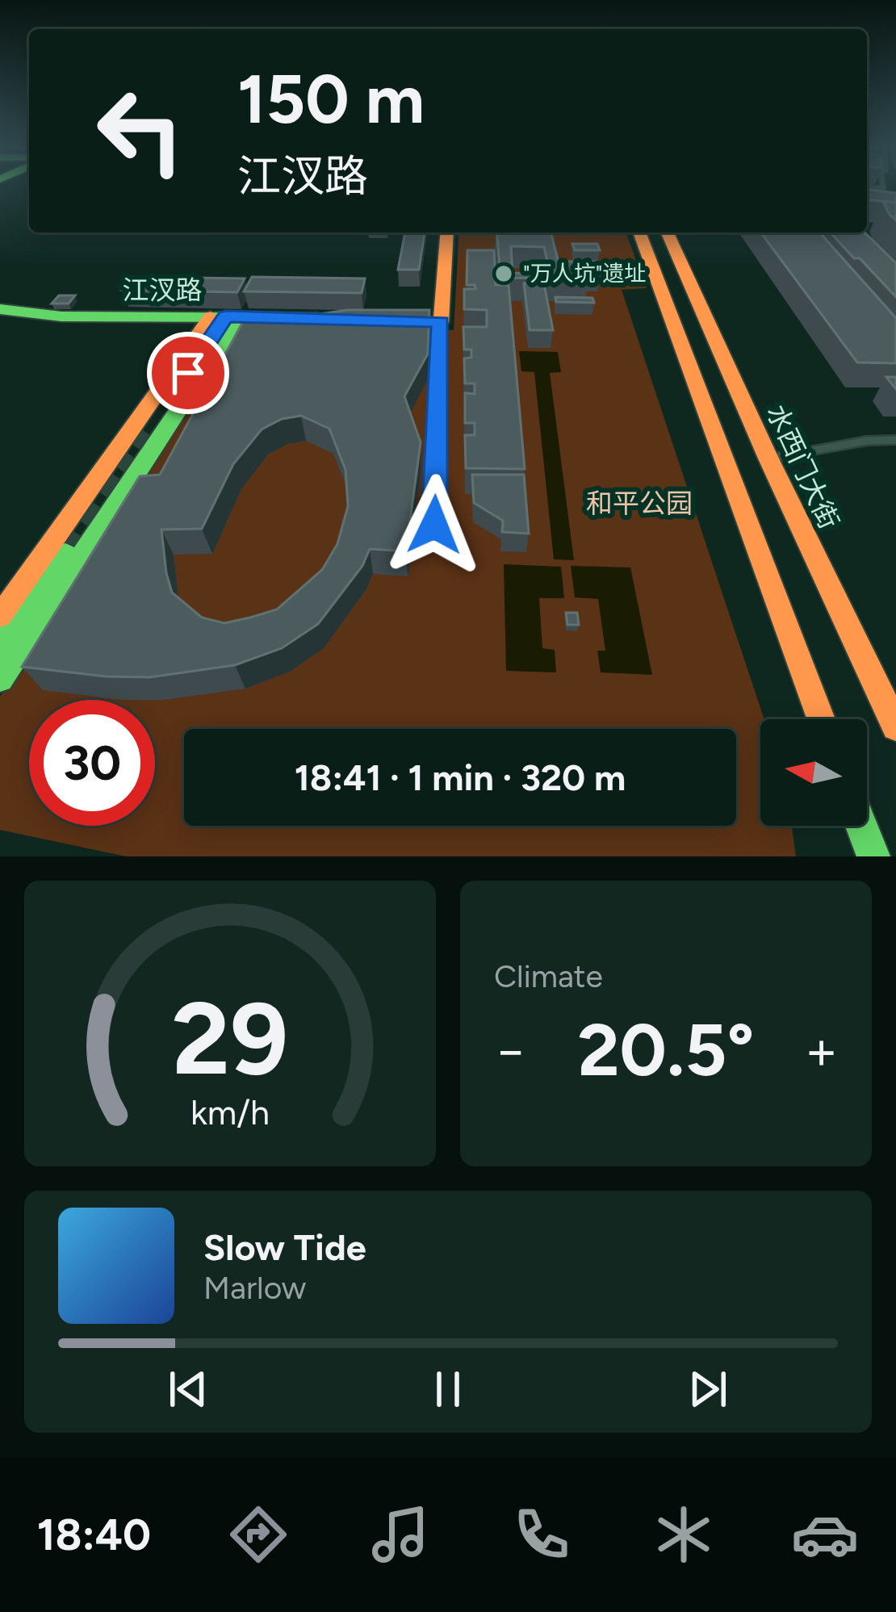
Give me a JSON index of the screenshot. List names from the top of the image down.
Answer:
{
  "streets": {
    "street": ["江汊路", "水西门大街"]
  },
  "parks": ["和平公园"],
  "places": ["\"万人坑\"遗址"],
  "north": "left",
  "page": {
    "turn": ["150 m", "江汊路"],
    "limit": "30",
    "trip": "18:41 · 1 min · 320 m",
    "tile": "Climate",
    "heat": ["−", "20.5°", "+"],
    "song": ["Slow Tide", "Marlow"],
    "tabs": "18:40",
    "gauge": ["29", "km/h"]
  }
}
